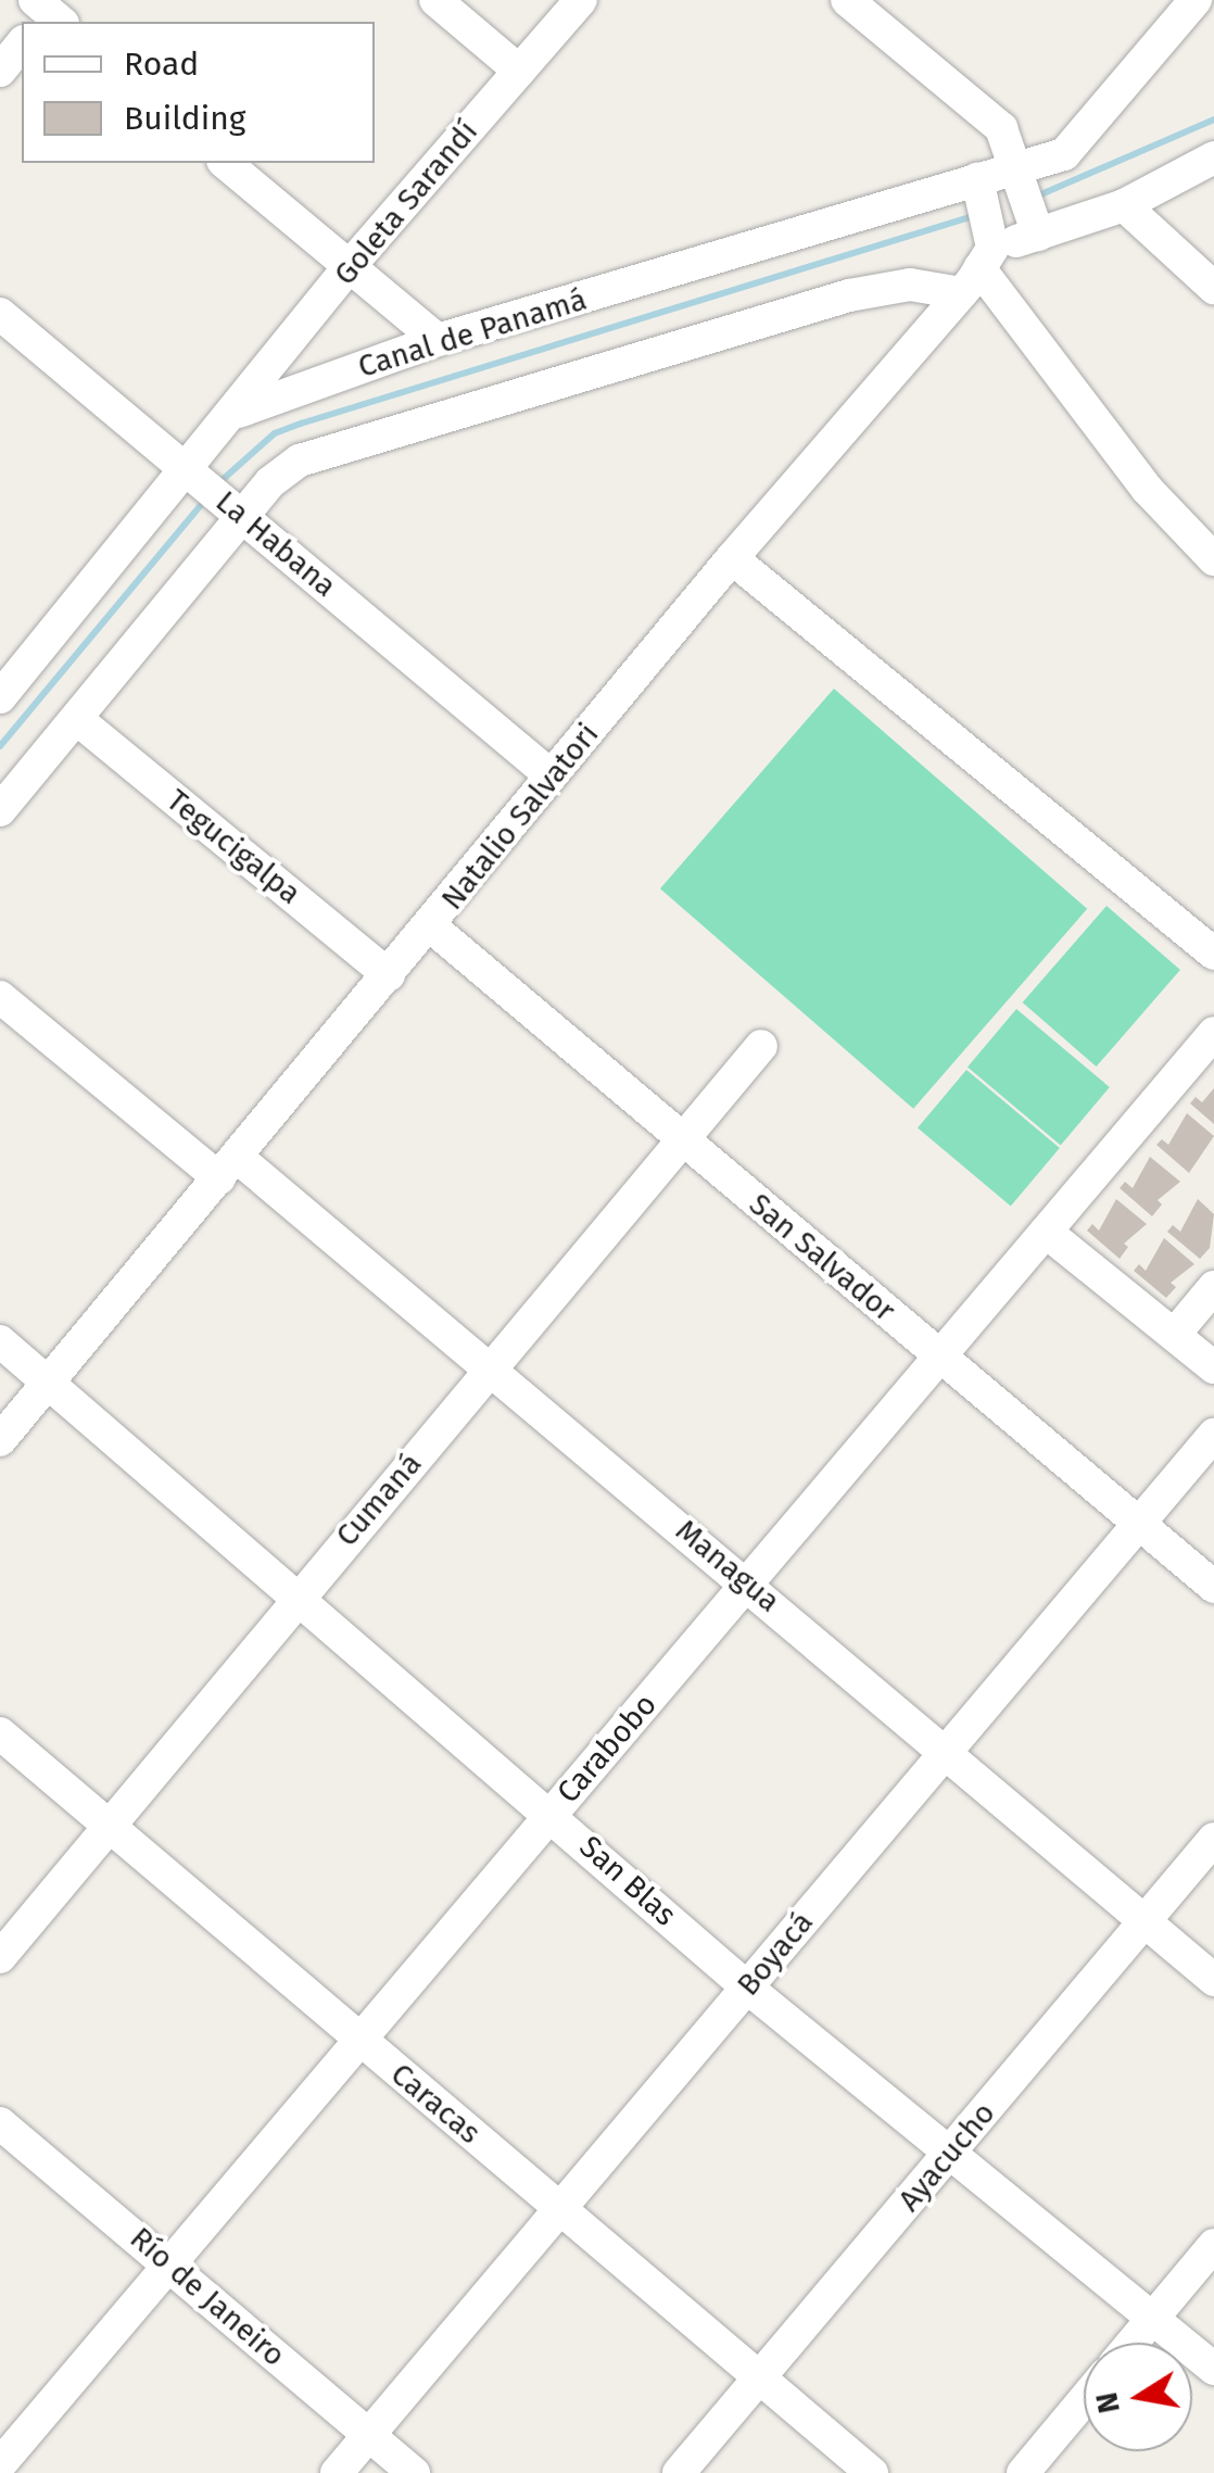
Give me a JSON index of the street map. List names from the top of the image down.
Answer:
{
  "streets": {
    "street": [
      "Goleta Sarandí",
      "Canal de Panamá",
      "La Habana",
      "Natalio Salvatori",
      "Tegucigalpa",
      "San Salvador",
      "Cumaná",
      "Managua",
      "Carabobo",
      "San Blas",
      "Boyacá",
      "Caracas",
      "Ayacucho",
      "Río de Janeiro"
    ]
  },
  "crossings": [
    ["Goleta Sarandí", "Canal de Panamá"],
    ["Canal de Panamá", "La Habana"],
    ["Canal de Panamá", "Natalio Salvatori"],
    ["Canal de Panamá", "Tegucigalpa"],
    ["La Habana", "Natalio Salvatori"],
    ["Natalio Salvatori", "Tegucigalpa"],
    ["Natalio Salvatori", "San Salvador"],
    ["Natalio Salvatori", "Managua"],
    ["Natalio Salvatori", "San Blas"],
    ["San Salvador", "Cumaná"],
    ["San Salvador", "Carabobo"],
    ["San Salvador", "Boyacá"],
    ["Cumaná", "Managua"],
    ["Cumaná", "San Blas"],
    ["Cumaná", "Caracas"],
    ["Managua", "Carabobo"],
    ["Managua", "Boyacá"],
    ["Managua", "Ayacucho"],
    ["Carabobo", "San Blas"],
    ["Carabobo", "Caracas"],
    ["Carabobo", "Río de Janeiro"],
    ["San Blas", "Boyacá"],
    ["San Blas", "Ayacucho"],
    ["Boyacá", "Caracas"],
    ["Boyacá", "Río de Janeiro"],
    ["Caracas", "Ayacucho"]
  ],
  "legend": ["Road", "Building"],
  "north": "left"
}
